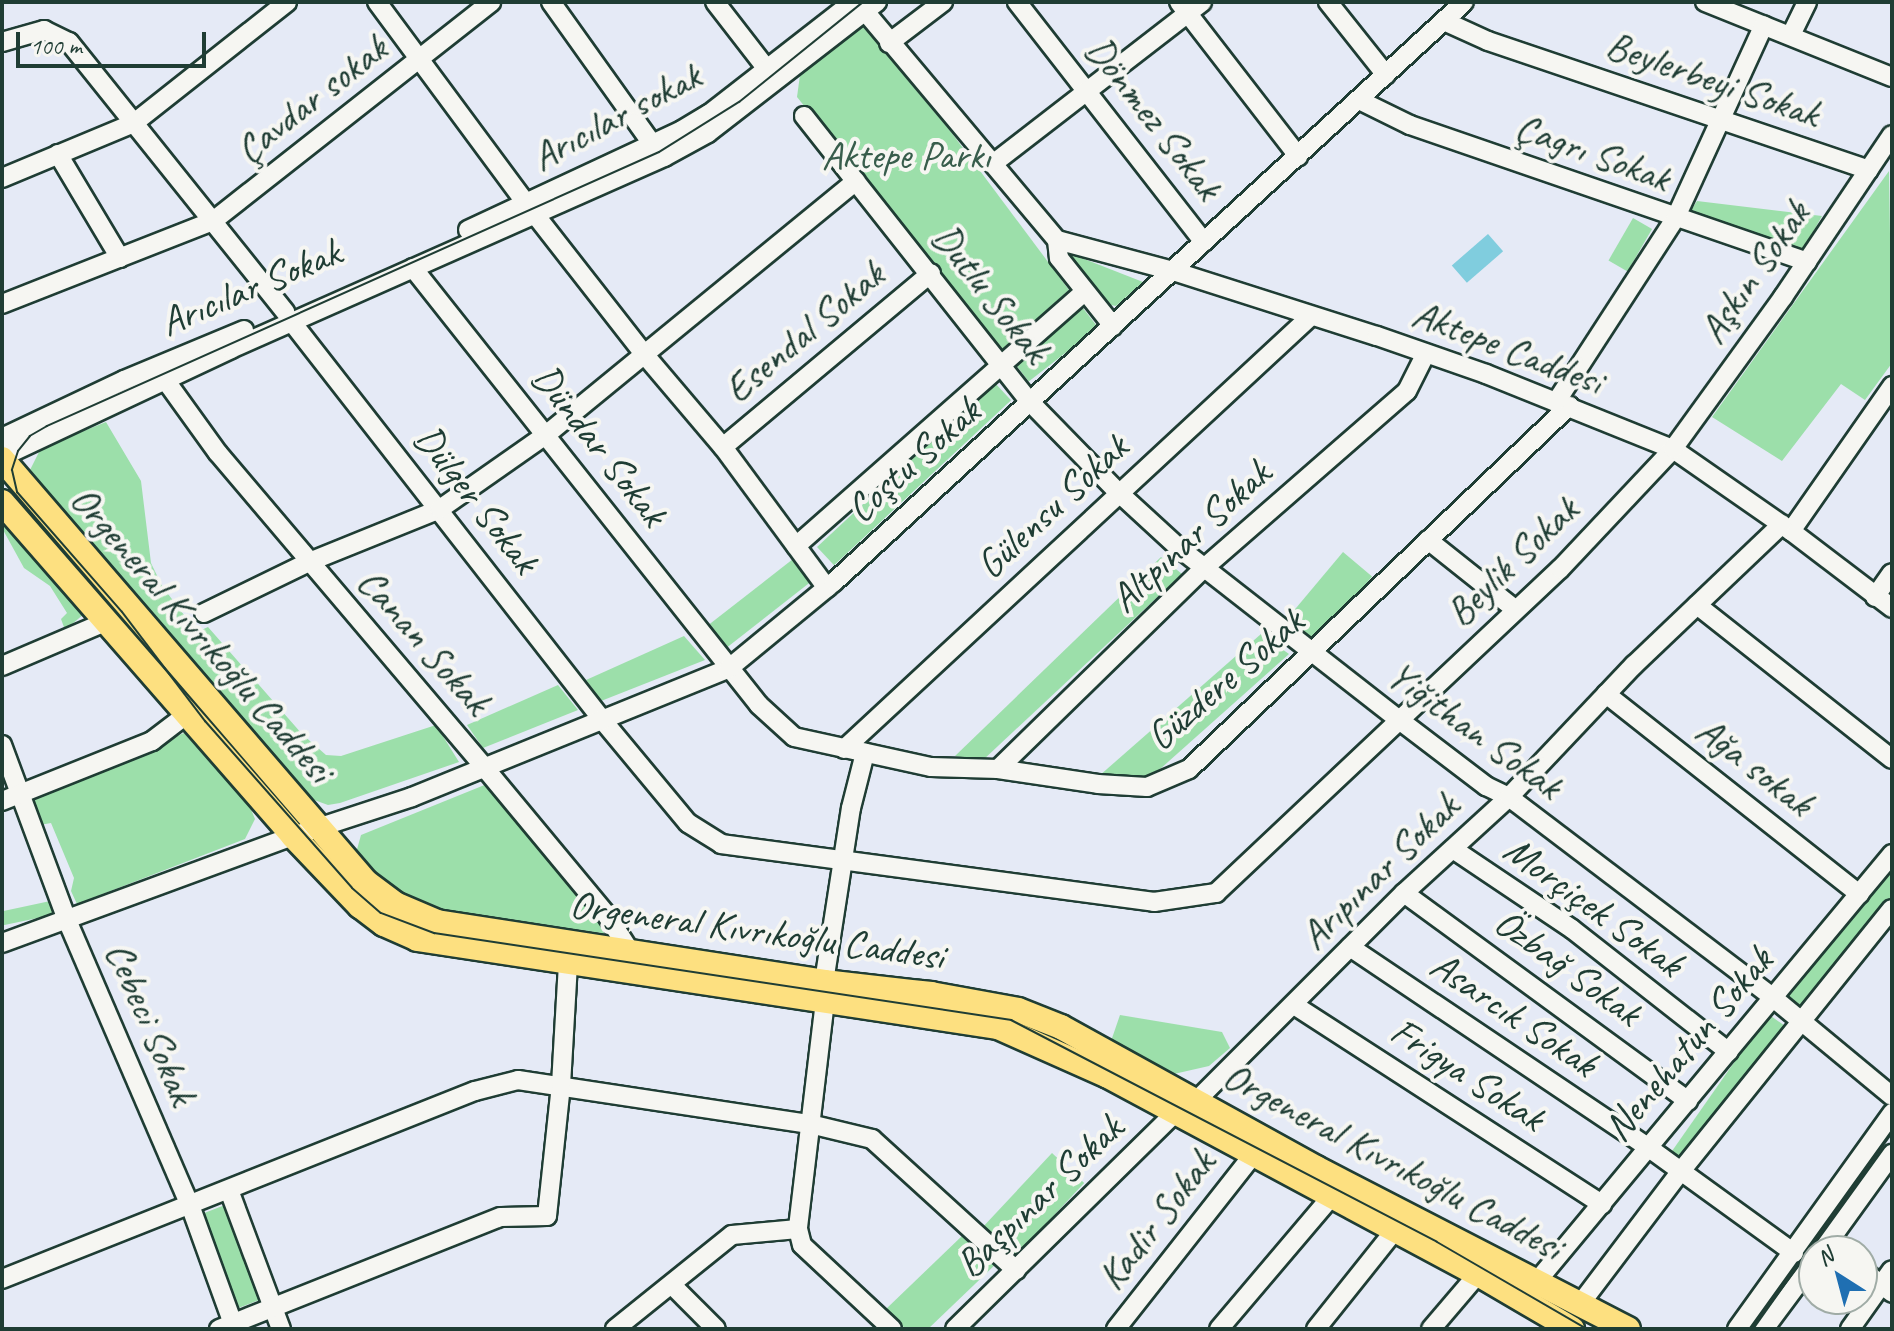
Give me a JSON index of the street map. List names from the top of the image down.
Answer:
{
  "streets": {
    "main road": ["Orgeneral Kıvrıkoğlu Caddesi"],
    "street": [
      "Beylerbeyi Sokak",
      "Çavdar sokak",
      "Arıcılar sokak",
      "Dönmez Sokak",
      "Çagrı Sokak",
      "Aşkın Sokak",
      "Arıcılar Sokak",
      "Dutlu Sokak",
      "Esendal Sokak",
      "Aktepe Caddesi",
      "Dündar Sokak",
      "Coştu Sokak",
      "Dülger Sokak",
      "Gülensu Sokak",
      "Altpınar Sokak",
      "Beylik Sokak",
      "Canan Sokak",
      "Güzdere Sokak",
      "Yiğithan Sokak",
      "Ağa sokak",
      "Arıpınar Sokak",
      "Morçiçek Sokak",
      "Özbağ Sokak",
      "Asarcık Sokak",
      "Cebeci Sokak",
      "Nenehatun Sokak",
      "Frigya Sokak",
      "Başpınar Sokak",
      "Kadir Sokak"
    ]
  },
  "crossings": [
    ["Beylerbeyi Sokak", "Aşkın Sokak"],
    ["Beylerbeyi Sokak", "Coştu Sokak"],
    ["Beylerbeyi Sokak", "Güzdere Sokak"],
    ["Çavdar sokak", "Dülger Sokak"],
    ["Arıcılar sokak", "Arıcılar Sokak"],
    ["Dönmez Sokak", "Coştu Sokak"],
    ["Çagrı Sokak", "Aşkın Sokak"],
    ["Çagrı Sokak", "Coştu Sokak"],
    ["Çagrı Sokak", "Güzdere Sokak"],
    ["Aşkın Sokak", "Aktepe Caddesi"],
    ["Aşkın Sokak", "Beylik Sokak"],
    ["Arıcılar Sokak", "Dülger Sokak"],
    ["Dutlu Sokak", "Esendal Sokak"],
    ["Dutlu Sokak", "Coştu Sokak"],
    ["Dutlu Sokak", "Yiğithan Sokak"],
    ["Aktepe Caddesi", "Coştu Sokak"],
    ["Aktepe Caddesi", "Gülensu Sokak"],
    ["Aktepe Caddesi", "Altpınar Sokak"],
    ["Aktepe Caddesi", "Beylik Sokak"],
    ["Aktepe Caddesi", "Güzdere Sokak"],
    ["Aktepe Caddesi", "Arıpınar Sokak"],
    ["Dündar Sokak", "Coştu Sokak"],
    ["Dündar Sokak", "Güzdere Sokak"],
    ["Coştu Sokak", "Dülger Sokak"],
    ["Coştu Sokak", "Orgeneral Kıvrıkoğlu Caddesi"],
    ["Coştu Sokak", "Canan Sokak"],
    ["Coştu Sokak", "Güzdere Sokak"],
    ["Coştu Sokak", "Yiğithan Sokak"],
    ["Coştu Sokak", "Cebeci Sokak"],
    ["Dülger Sokak", "Beylik Sokak"],
    ["Gülensu Sokak", "Güzdere Sokak"],
    ["Gülensu Sokak", "Yiğithan Sokak"],
    ["Altpınar Sokak", "Güzdere Sokak"],
    ["Altpınar Sokak", "Yiğithan Sokak"],
    ["Beylik Sokak", "Yiğithan Sokak"],
    ["Orgeneral Kıvrıkoğlu Caddesi", "Canan Sokak"],
    ["Orgeneral Kıvrıkoğlu Caddesi", "Arıpınar Sokak"],
    ["Orgeneral Kıvrıkoğlu Caddesi", "Nenehatun Sokak"],
    ["Güzdere Sokak", "Yiğithan Sokak"],
    ["Yiğithan Sokak", "Arıpınar Sokak"],
    ["Yiğithan Sokak", "Nenehatun Sokak"],
    ["Ağa sokak", "Arıpınar Sokak"],
    ["Ağa sokak", "Nenehatun Sokak"],
    ["Arıpınar Sokak", "Morçiçek Sokak"],
    ["Arıpınar Sokak", "Özbağ Sokak"],
    ["Arıpınar Sokak", "Asarcık Sokak"],
    ["Arıpınar Sokak", "Frigya Sokak"],
    ["Morçiçek Sokak", "Nenehatun Sokak"],
    ["Özbağ Sokak", "Nenehatun Sokak"],
    ["Asarcık Sokak", "Nenehatun Sokak"],
    ["Nenehatun Sokak", "Frigya Sokak"]
  ],
  "parks": ["Aktepe Parkı"],
  "scale_bar": "100 m",
  "north": "top left"
}
